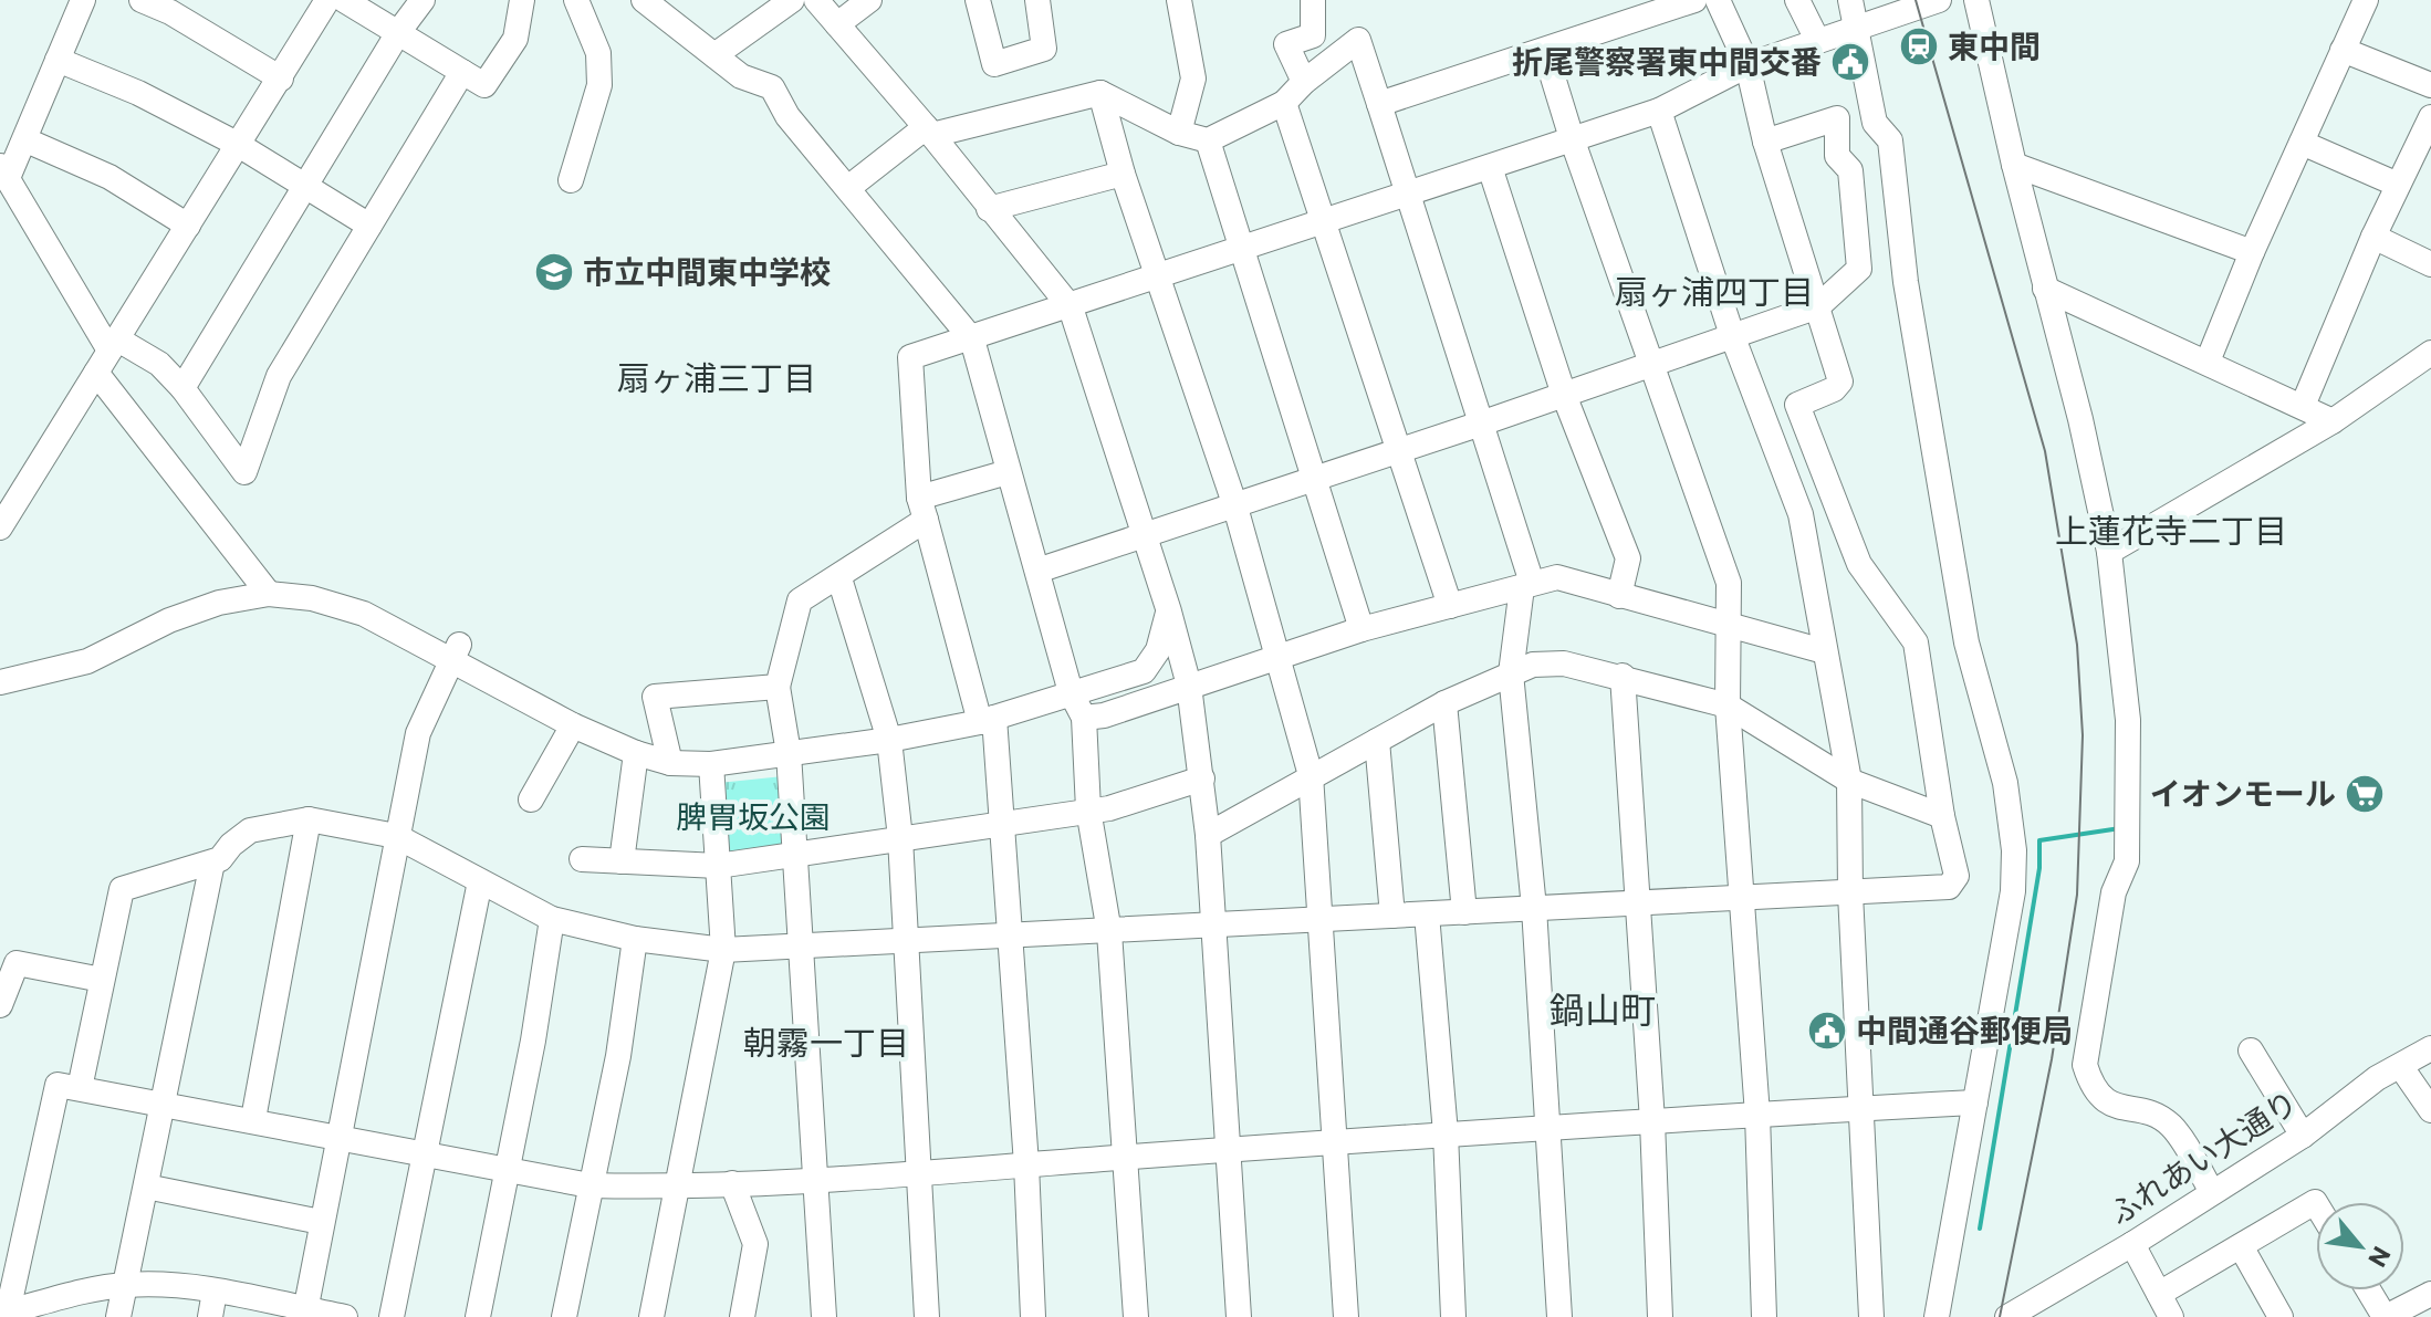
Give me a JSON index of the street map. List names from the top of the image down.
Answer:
{
  "streets": {
    "street": ["ふれあい大通り"]
  },
  "districts": [
    "扇ヶ浦四丁目",
    "扇ヶ浦三丁目",
    "上蓮花寺二丁目",
    "鍋山町",
    "朝霧一丁目"
  ],
  "parks": ["脾胃坂公園"],
  "places": {
    "station": ["東中間"],
    "public building": ["折尾警察署東中間交番", "中間通谷郵便局"],
    "school or university": ["市立中間東中学校"],
    "supermarket": ["イオンモール"]
  },
  "north": "bottom right"
}
